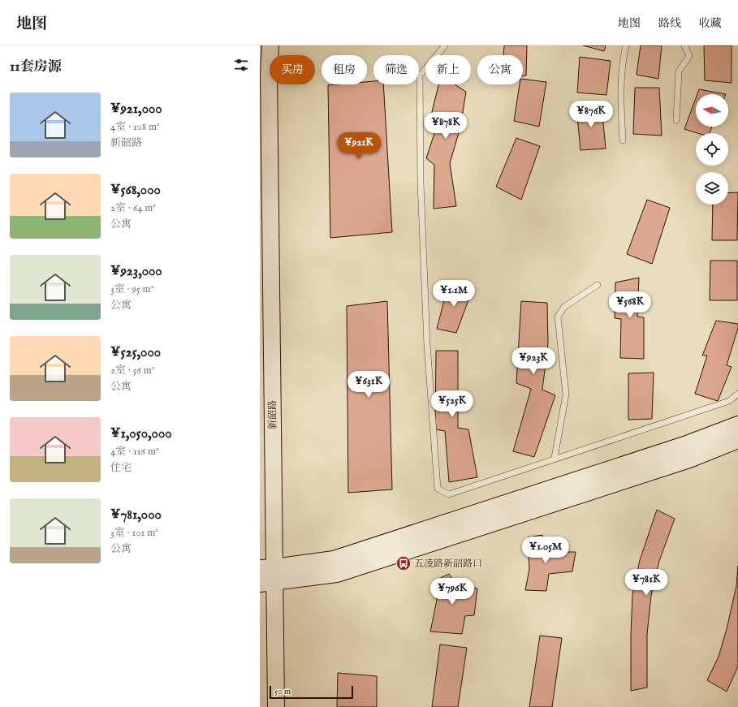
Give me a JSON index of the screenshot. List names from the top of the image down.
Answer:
{
  "streets": {
    "street": ["新韶路"]
  },
  "places": {
    "bus stop": ["五凌路新韶路口"]
  },
  "scale_bar": "50 m",
  "north": "left",
  "page": {
    "header": "地图",
    "nav": ["地图", "路线", "收藏"],
    "heading": "11套房源",
    "chip": [
      "买房",
      "租房",
      "筛选",
      "新上",
      "公寓"
    ],
    "list": [
      {
        "name": "¥921,000",
        "note": "4室 · 108 m² · 新韶路"
      },
      {
        "name": "¥568,000",
        "note": "2室 · 64 m² · 公寓"
      },
      {
        "name": "¥923,000",
        "note": "3室 · 95 m² · 公寓"
      },
      {
        "name": "¥525,000",
        "note": "2室 · 56 m² · 公寓"
      },
      {
        "name": "¥1,050,000",
        "note": "4室 · 116 m² · 住宅"
      },
      {
        "name": "¥781,000",
        "note": "3室 · 101 m² · 公寓"
      }
    ],
    "price": [
      "¥876K",
      "¥878K",
      "¥921K",
      "¥1.1M",
      "¥568K",
      "¥923K",
      "¥631K",
      "¥525K",
      "¥1.05M",
      "¥781K",
      "¥796K"
    ],
    "scale": "50 m"
  }
}
